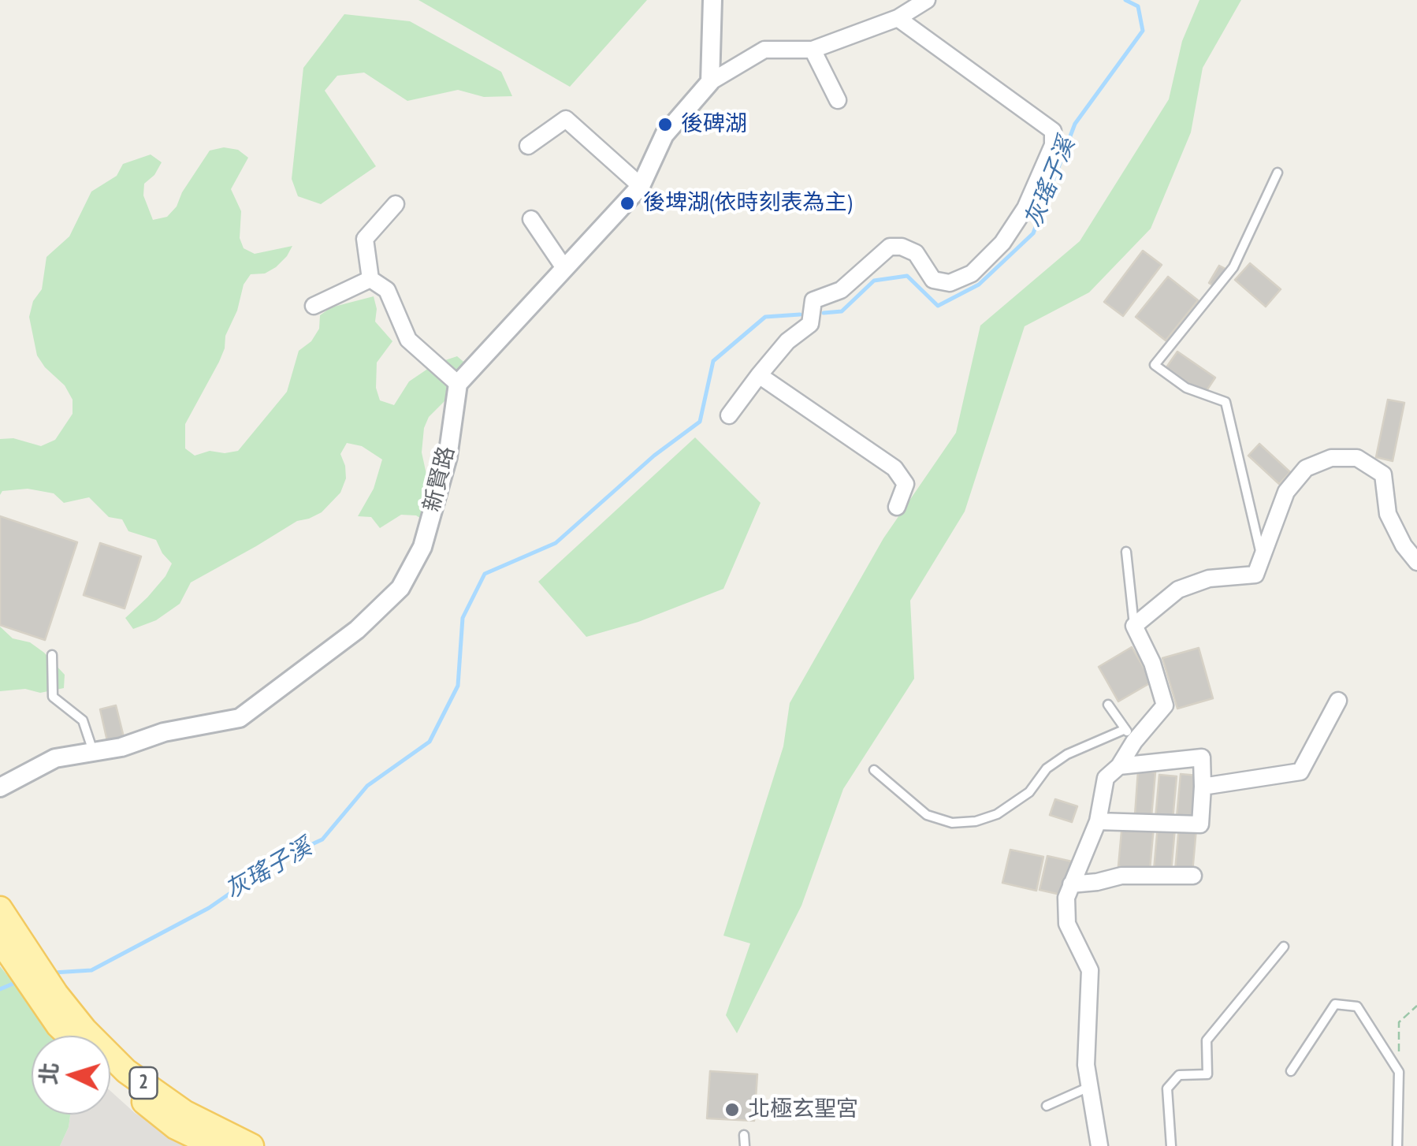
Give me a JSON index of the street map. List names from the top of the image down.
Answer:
{
  "streets": {
    "main road": ["2"],
    "street": ["新賢路"]
  },
  "water": ["灰瑤子溪"],
  "places": ["後碑湖", "後埤湖(依時刻表為主)", "北極玄聖宮"],
  "north": "left"
}
